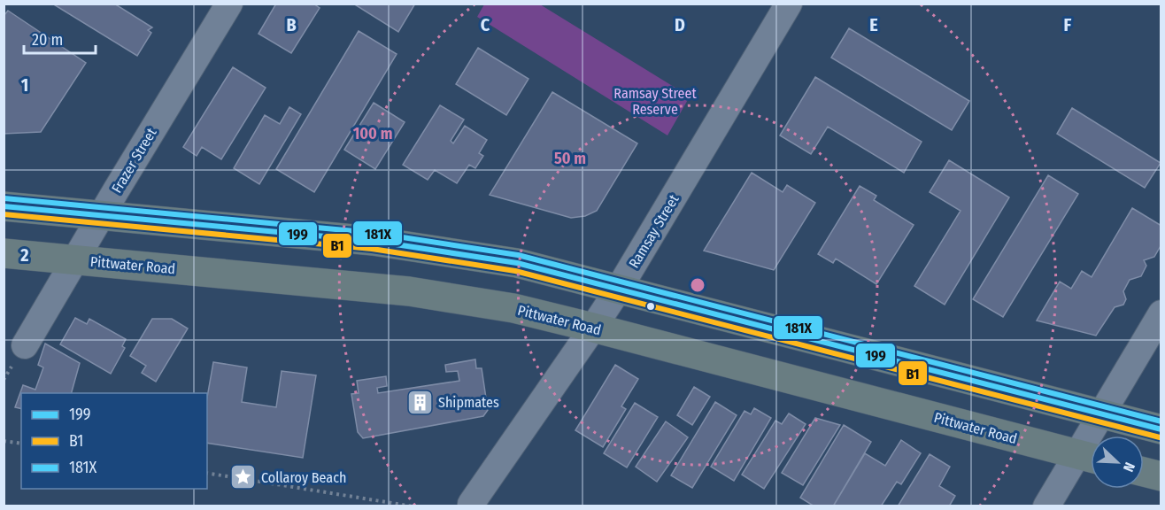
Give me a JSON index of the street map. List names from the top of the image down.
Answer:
{
  "streets": {
    "highway": ["Pittwater Road"],
    "street": ["Frazer Street", "Ramsay Street"]
  },
  "crossings": [
    ["Frazer Street", "Pittwater Road"],
    ["Ramsay Street", "Pittwater Road"]
  ],
  "parks": ["Ramsay Street Reserve"],
  "places": {
    "building": ["Shipmates"],
    "place": ["Collaroy Beach"]
  },
  "lines": ["transit line 181X", "transit line 199", "transit line B1"],
  "legend": ["199", "B1", "181X"],
  "scale_bar": "20 m",
  "north": "bottom right",
  "grid": {
    "columns": [
      "B",
      "C",
      "D",
      "E",
      "F"
    ],
    "rows": ["1", "2"]
  },
  "rings": ["100 m", "50 m"]
}
